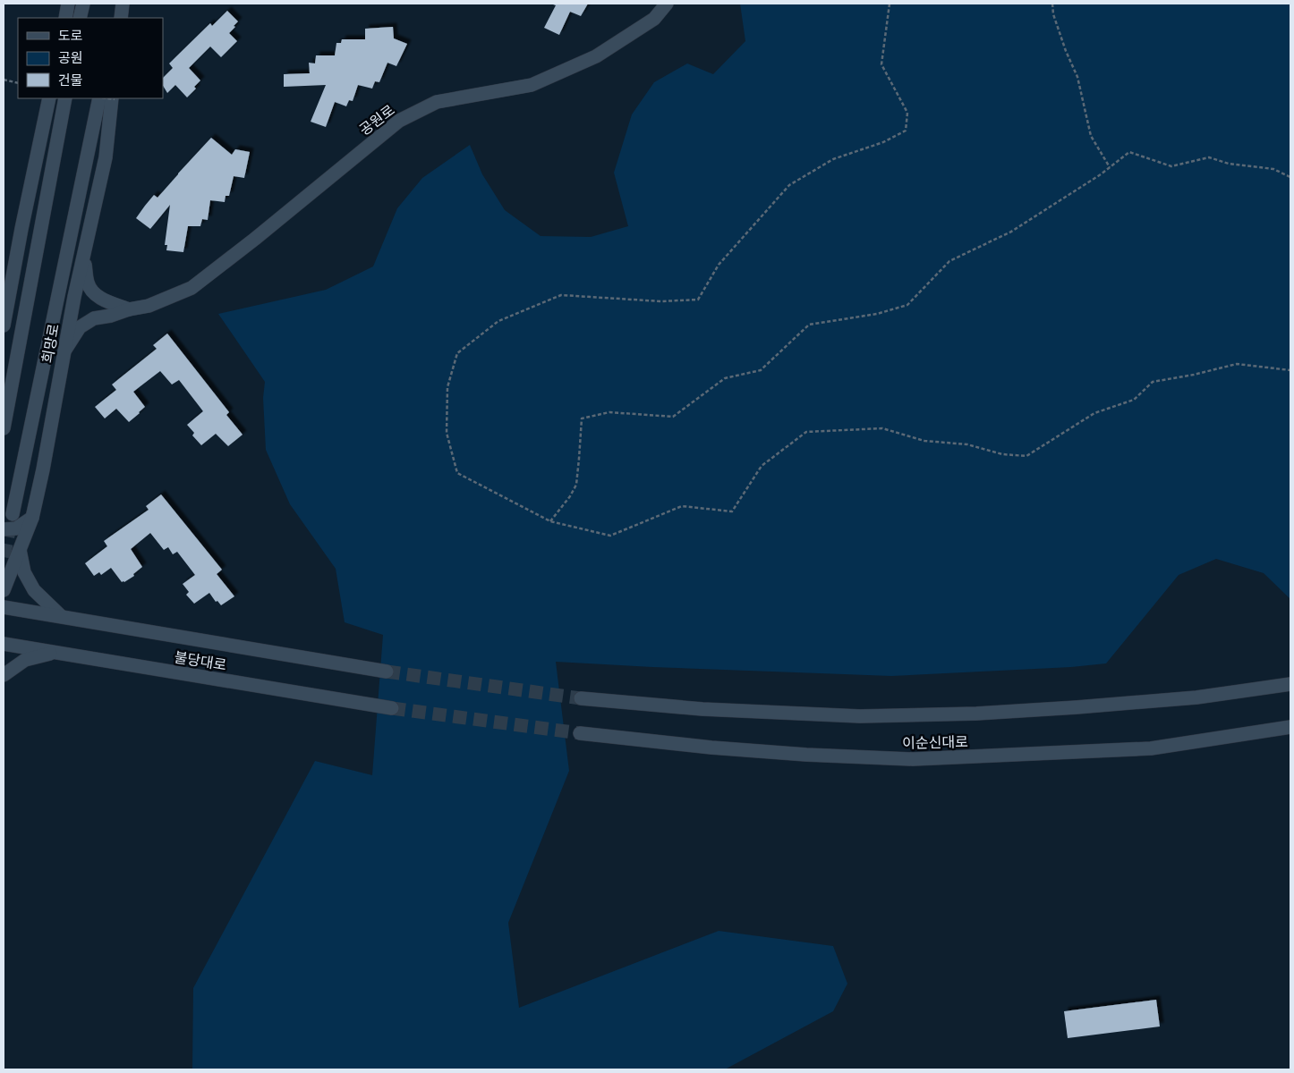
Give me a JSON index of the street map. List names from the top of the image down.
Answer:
{
  "streets": {
    "main road": [
      "공원로",
      "희망로",
      "불당대로",
      "이순신대로"
    ]
  },
  "crossings": [
    ["공원로", "희망로"]
  ],
  "legend": ["도로", "공원", "건물"]
}
